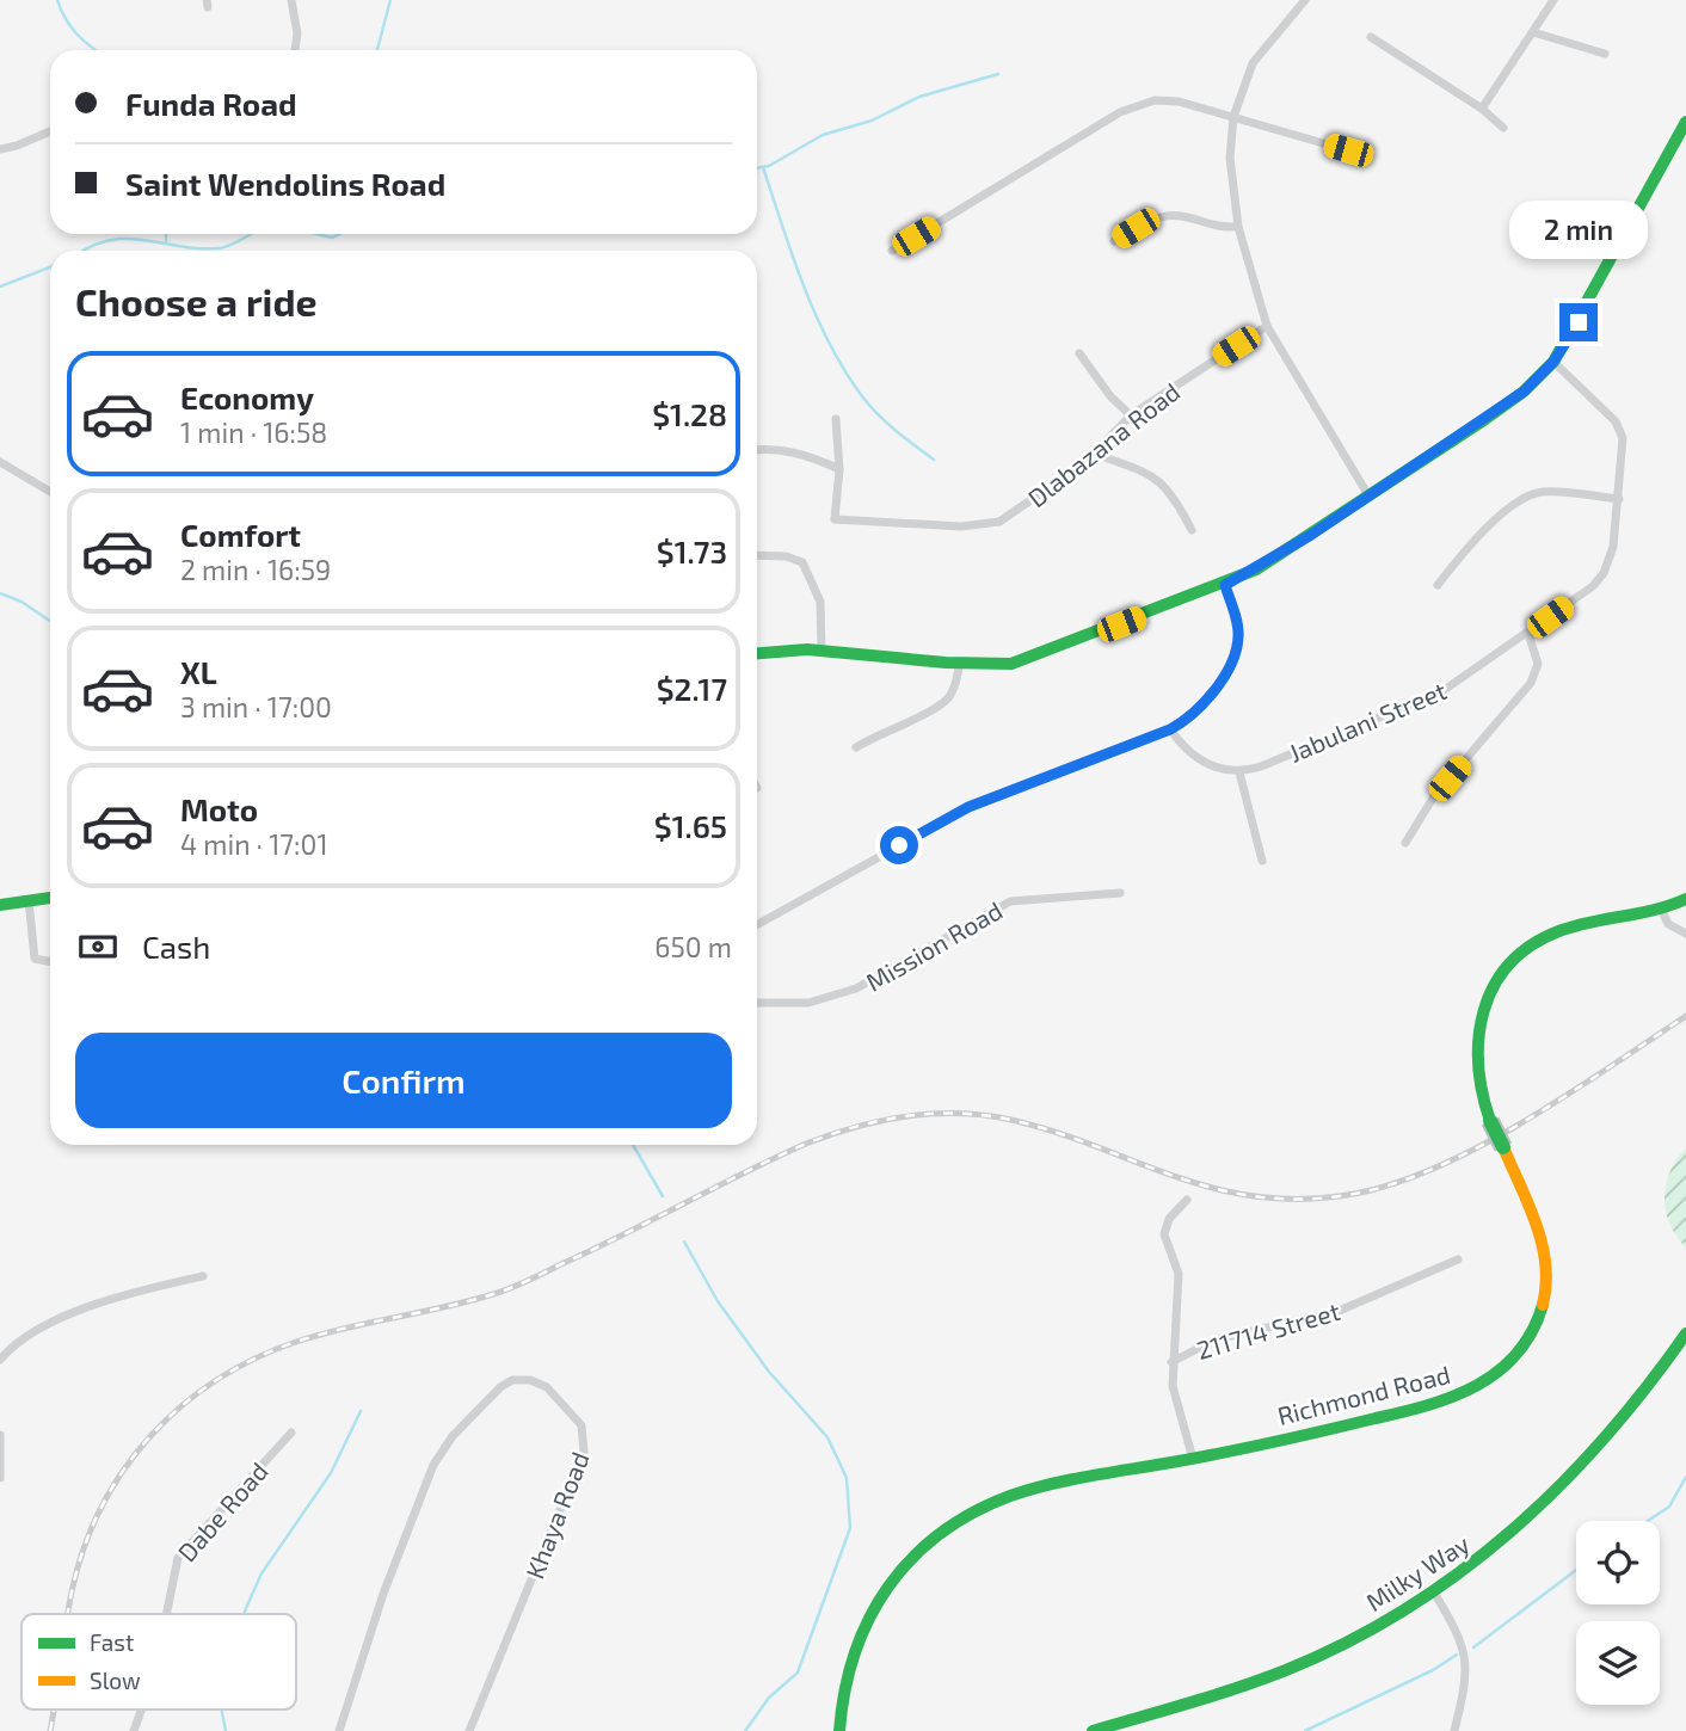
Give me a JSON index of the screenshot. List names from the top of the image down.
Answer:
{
  "streets": {
    "main road": ["Richmond Road", "Milky Way"],
    "street": [
      "Dlabazana Road",
      "Jabulani Street",
      "Mission Road",
      "211714 Street",
      "Dabe Road",
      "Khaya Road"
    ]
  },
  "legend": ["Fast", "Slow"],
  "page": {
    "banner": ["Funda Road", "Saint Wendolins Road"],
    "bubble": "2 min",
    "heading": "Choose a ride",
    "list": [
      {
        "name": "Economy",
        "note": "1 min · 16:58",
        "value": "$1.28"
      },
      {
        "name": "Comfort",
        "note": "2 min · 16:59",
        "value": "$1.73"
      },
      {
        "name": "XL",
        "note": "3 min · 17:00",
        "value": "$2.17"
      },
      {
        "name": "Moto",
        "note": "4 min · 17:01",
        "value": "$1.65"
      }
    ],
    "pay": ["Cash", "650 m"],
    "buttons": "Confirm"
  }
}
